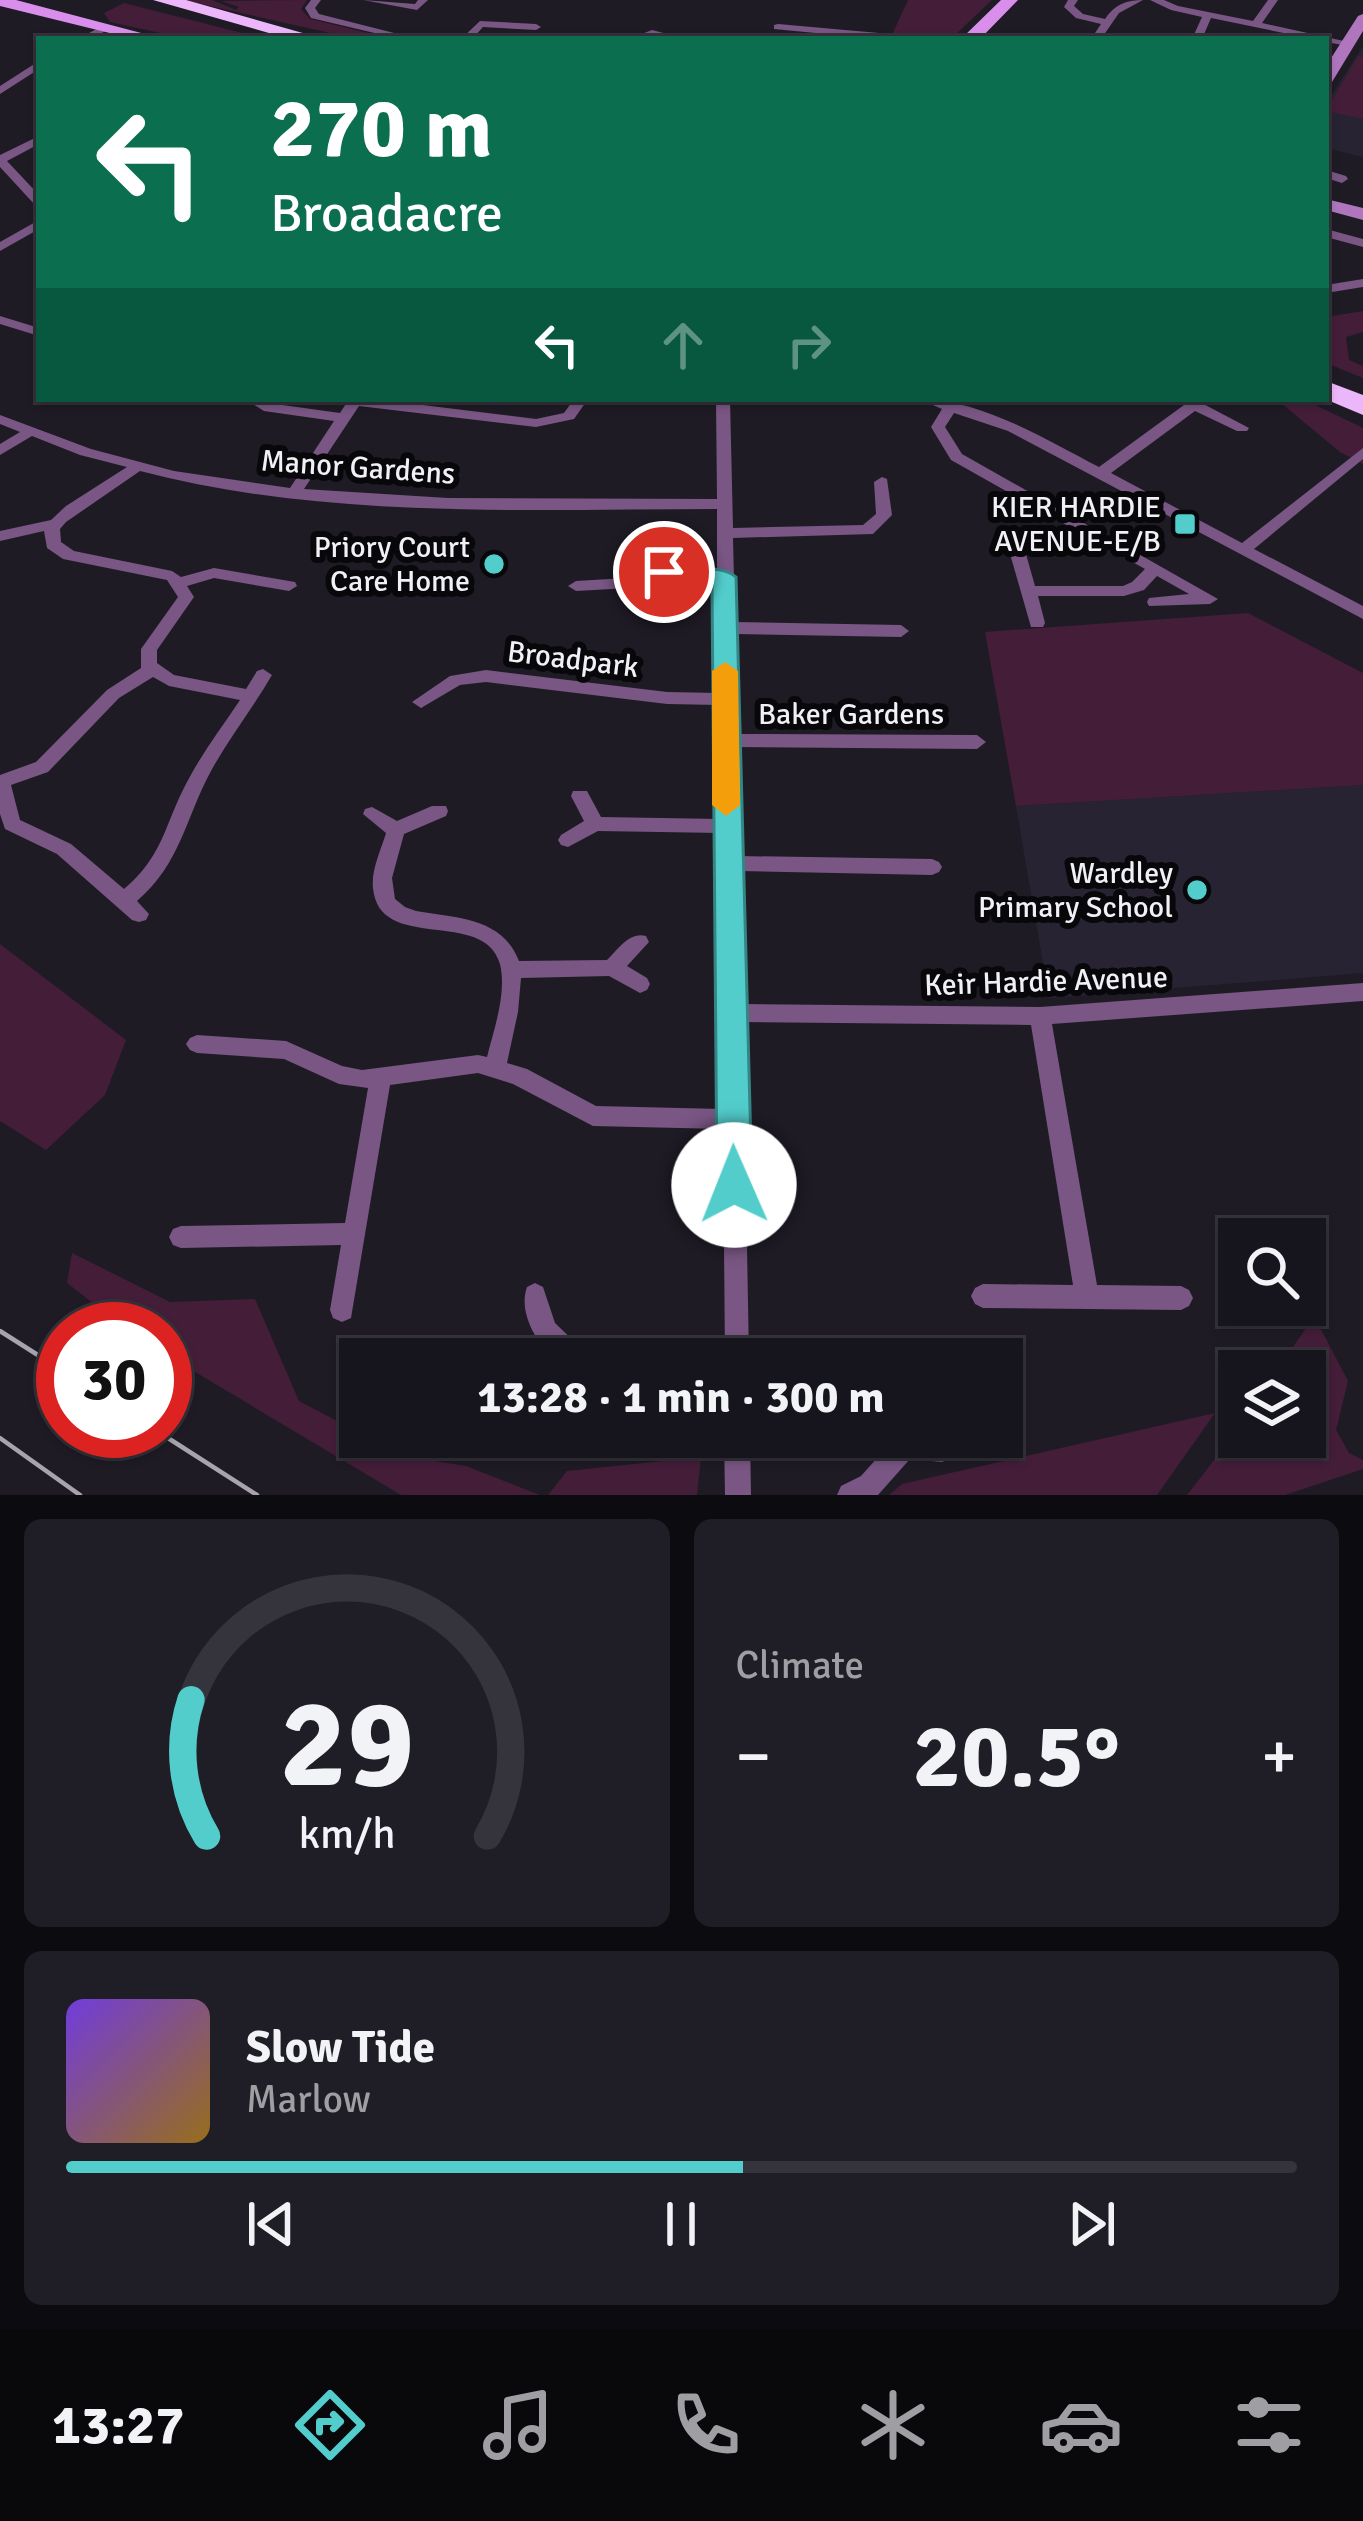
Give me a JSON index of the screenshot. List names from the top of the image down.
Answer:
{
  "streets": {
    "street": [
      "Manor Gardens",
      "Broadpark",
      "Baker Gardens",
      "Keir Hardie Avenue"
    ]
  },
  "places": {
    "transit": ["KIER HARDIE AVENUE-E/B"],
    "other": ["Priory Court Care Home", "Wardley Primary School"]
  },
  "page": {
    "turn": ["270 m", "Broadacre"],
    "limit": "30",
    "trip": "13:28 · 1 min · 300 m",
    "tile": "Climate",
    "heat": ["−", "20.5°", "+"],
    "song": ["Slow Tide", "Marlow"],
    "tabs": "13:27",
    "gauge": ["29", "km/h"]
  }
}
